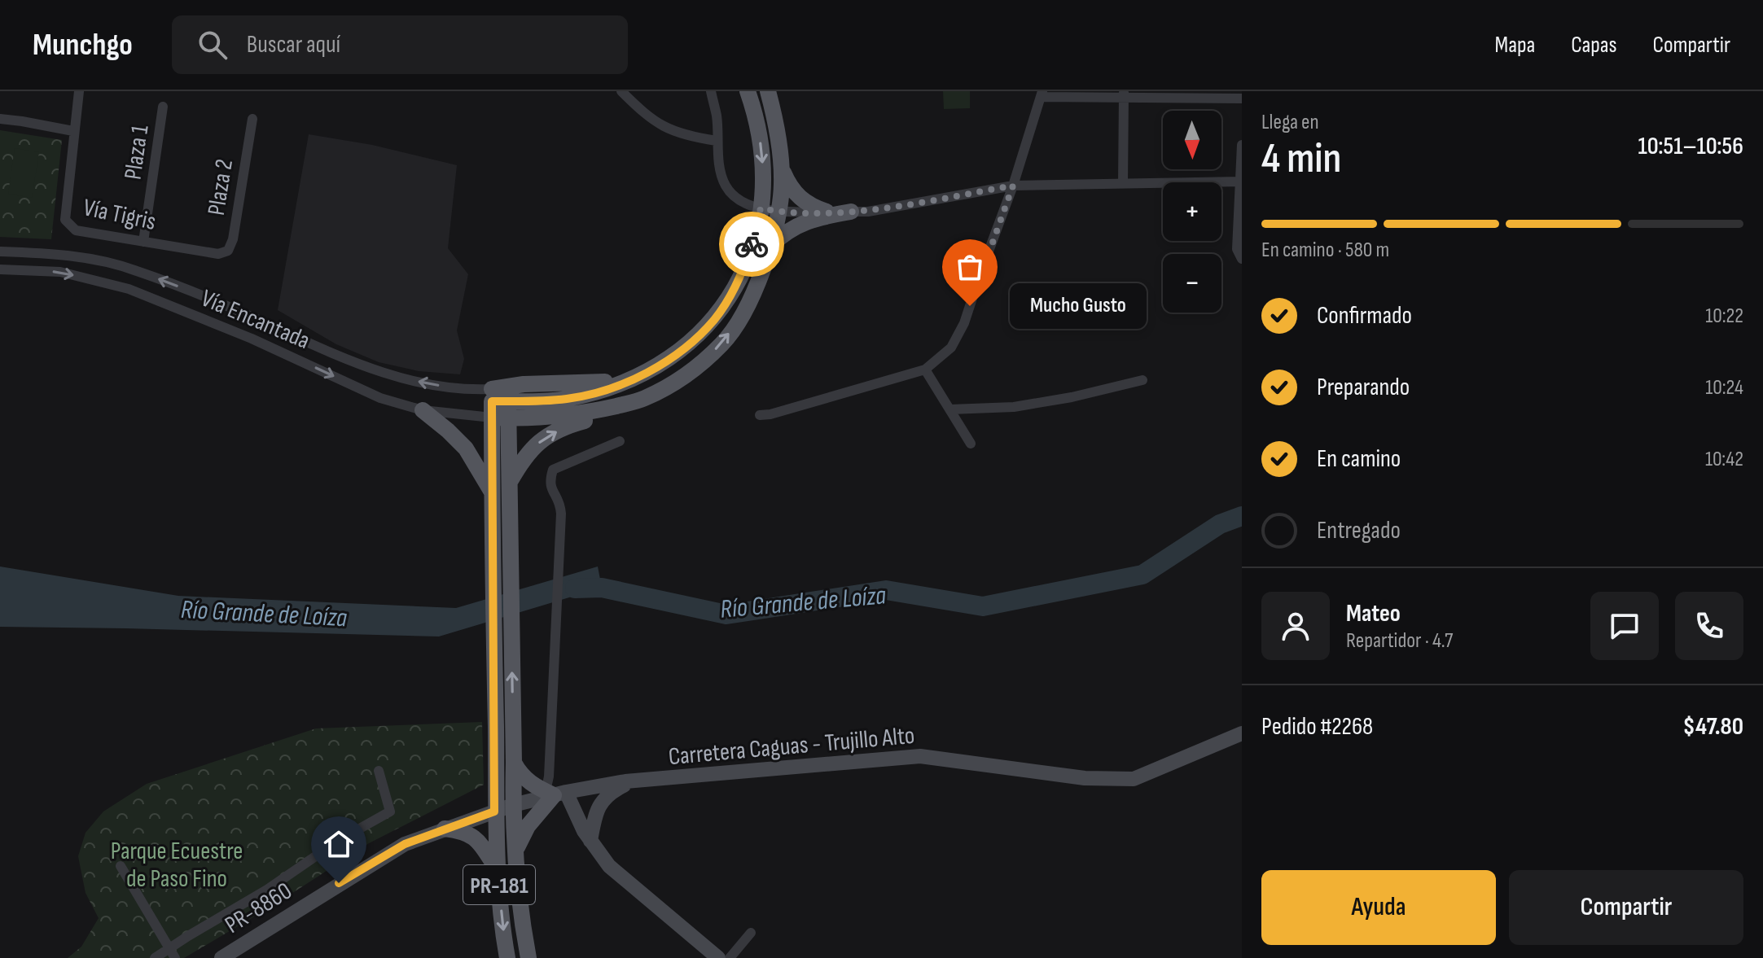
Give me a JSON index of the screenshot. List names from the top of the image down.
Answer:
{
  "streets": {
    "main road": ["PR-181"],
    "street": [
      "Plaza 1",
      "Plaza 2",
      "Vía Tigris",
      "Vía Encantada",
      "Carretera Caguas - Trujillo Alto",
      "PR-8860"
    ]
  },
  "crossings": [
    ["Plaza 1", "Vía Tigris"],
    ["Plaza 2", "Vía Tigris"],
    ["Vía Encantada", "PR-181"],
    ["Carretera Caguas - Trujillo Alto", "PR-181"],
    ["Carretera Caguas - Trujillo Alto", "PR-8860"],
    ["PR-181", "PR-8860"]
  ],
  "water": ["Río Grande de Loíza"],
  "parks": ["Parque Ecuestre de Paso Fino"],
  "places": ["Mucho Gusto"],
  "north": "bottom",
  "page": {
    "header": "Munchgo",
    "search": "Buscar aquí",
    "nav": ["Mapa", "Capas", "Compartir"],
    "heading": ["4 min", "Llega en", "10:51–10:56"],
    "panel": [
      "Mateo",
      "Repartidor · 4.7",
      "Pedido #2268",
      "$47.80"
    ],
    "map_buttons": ["+", "−"],
    "bar": "En camino · 580 m",
    "list": [
      ["Confirmado", "10:22"],
      ["Preparando", "10:24"],
      ["En camino", "10:42"],
      "Entregado"
    ],
    "bubble": "Mucho Gusto",
    "buttons": ["Ayuda", "Compartir"]
  }
}
